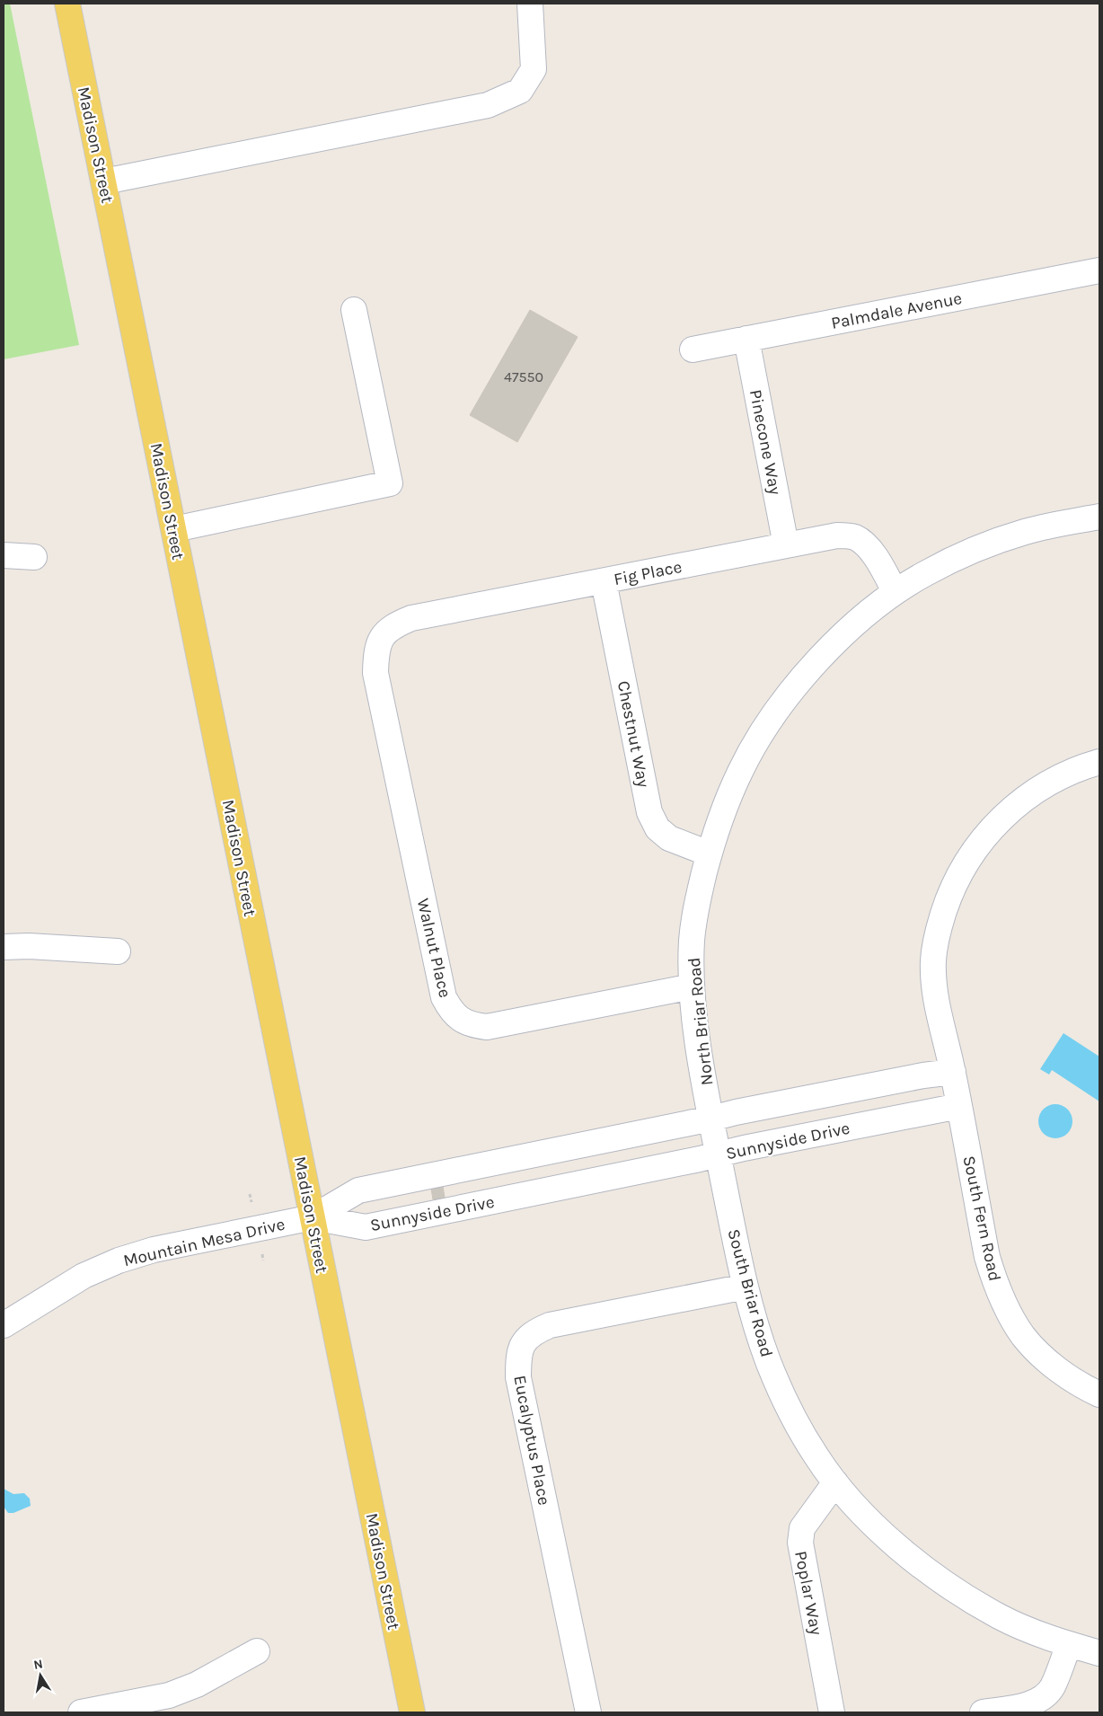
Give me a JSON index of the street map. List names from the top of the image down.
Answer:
{
  "streets": {
    "main road": ["Madison Street"],
    "street": [
      "Palmdale Avenue",
      "Pinecone Way",
      "Fig Place",
      "Chestnut Way",
      "Walnut Place",
      "North Briar Road",
      "Sunnyside Drive",
      "South Fern Road",
      "Mountain Mesa Drive",
      "South Briar Road",
      "Eucalyptus Place",
      "Poplar Way"
    ]
  },
  "crossings": [
    ["Madison Street", "Sunnyside Drive"],
    ["Madison Street", "Mountain Mesa Drive"],
    ["Palmdale Avenue", "Pinecone Way"],
    ["Pinecone Way", "Fig Place"],
    ["Fig Place", "Chestnut Way"],
    ["Fig Place", "Walnut Place"],
    ["Fig Place", "North Briar Road"],
    ["Chestnut Way", "North Briar Road"],
    ["Walnut Place", "North Briar Road"],
    ["North Briar Road", "South Briar Road"],
    ["Sunnyside Drive", "South Fern Road"],
    ["Sunnyside Drive", "Mountain Mesa Drive"],
    ["Sunnyside Drive", "South Briar Road"],
    ["South Briar Road", "Eucalyptus Place"],
    ["South Briar Road", "Poplar Way"]
  ],
  "house_numbers": ["47550"],
  "north": "top"
}
